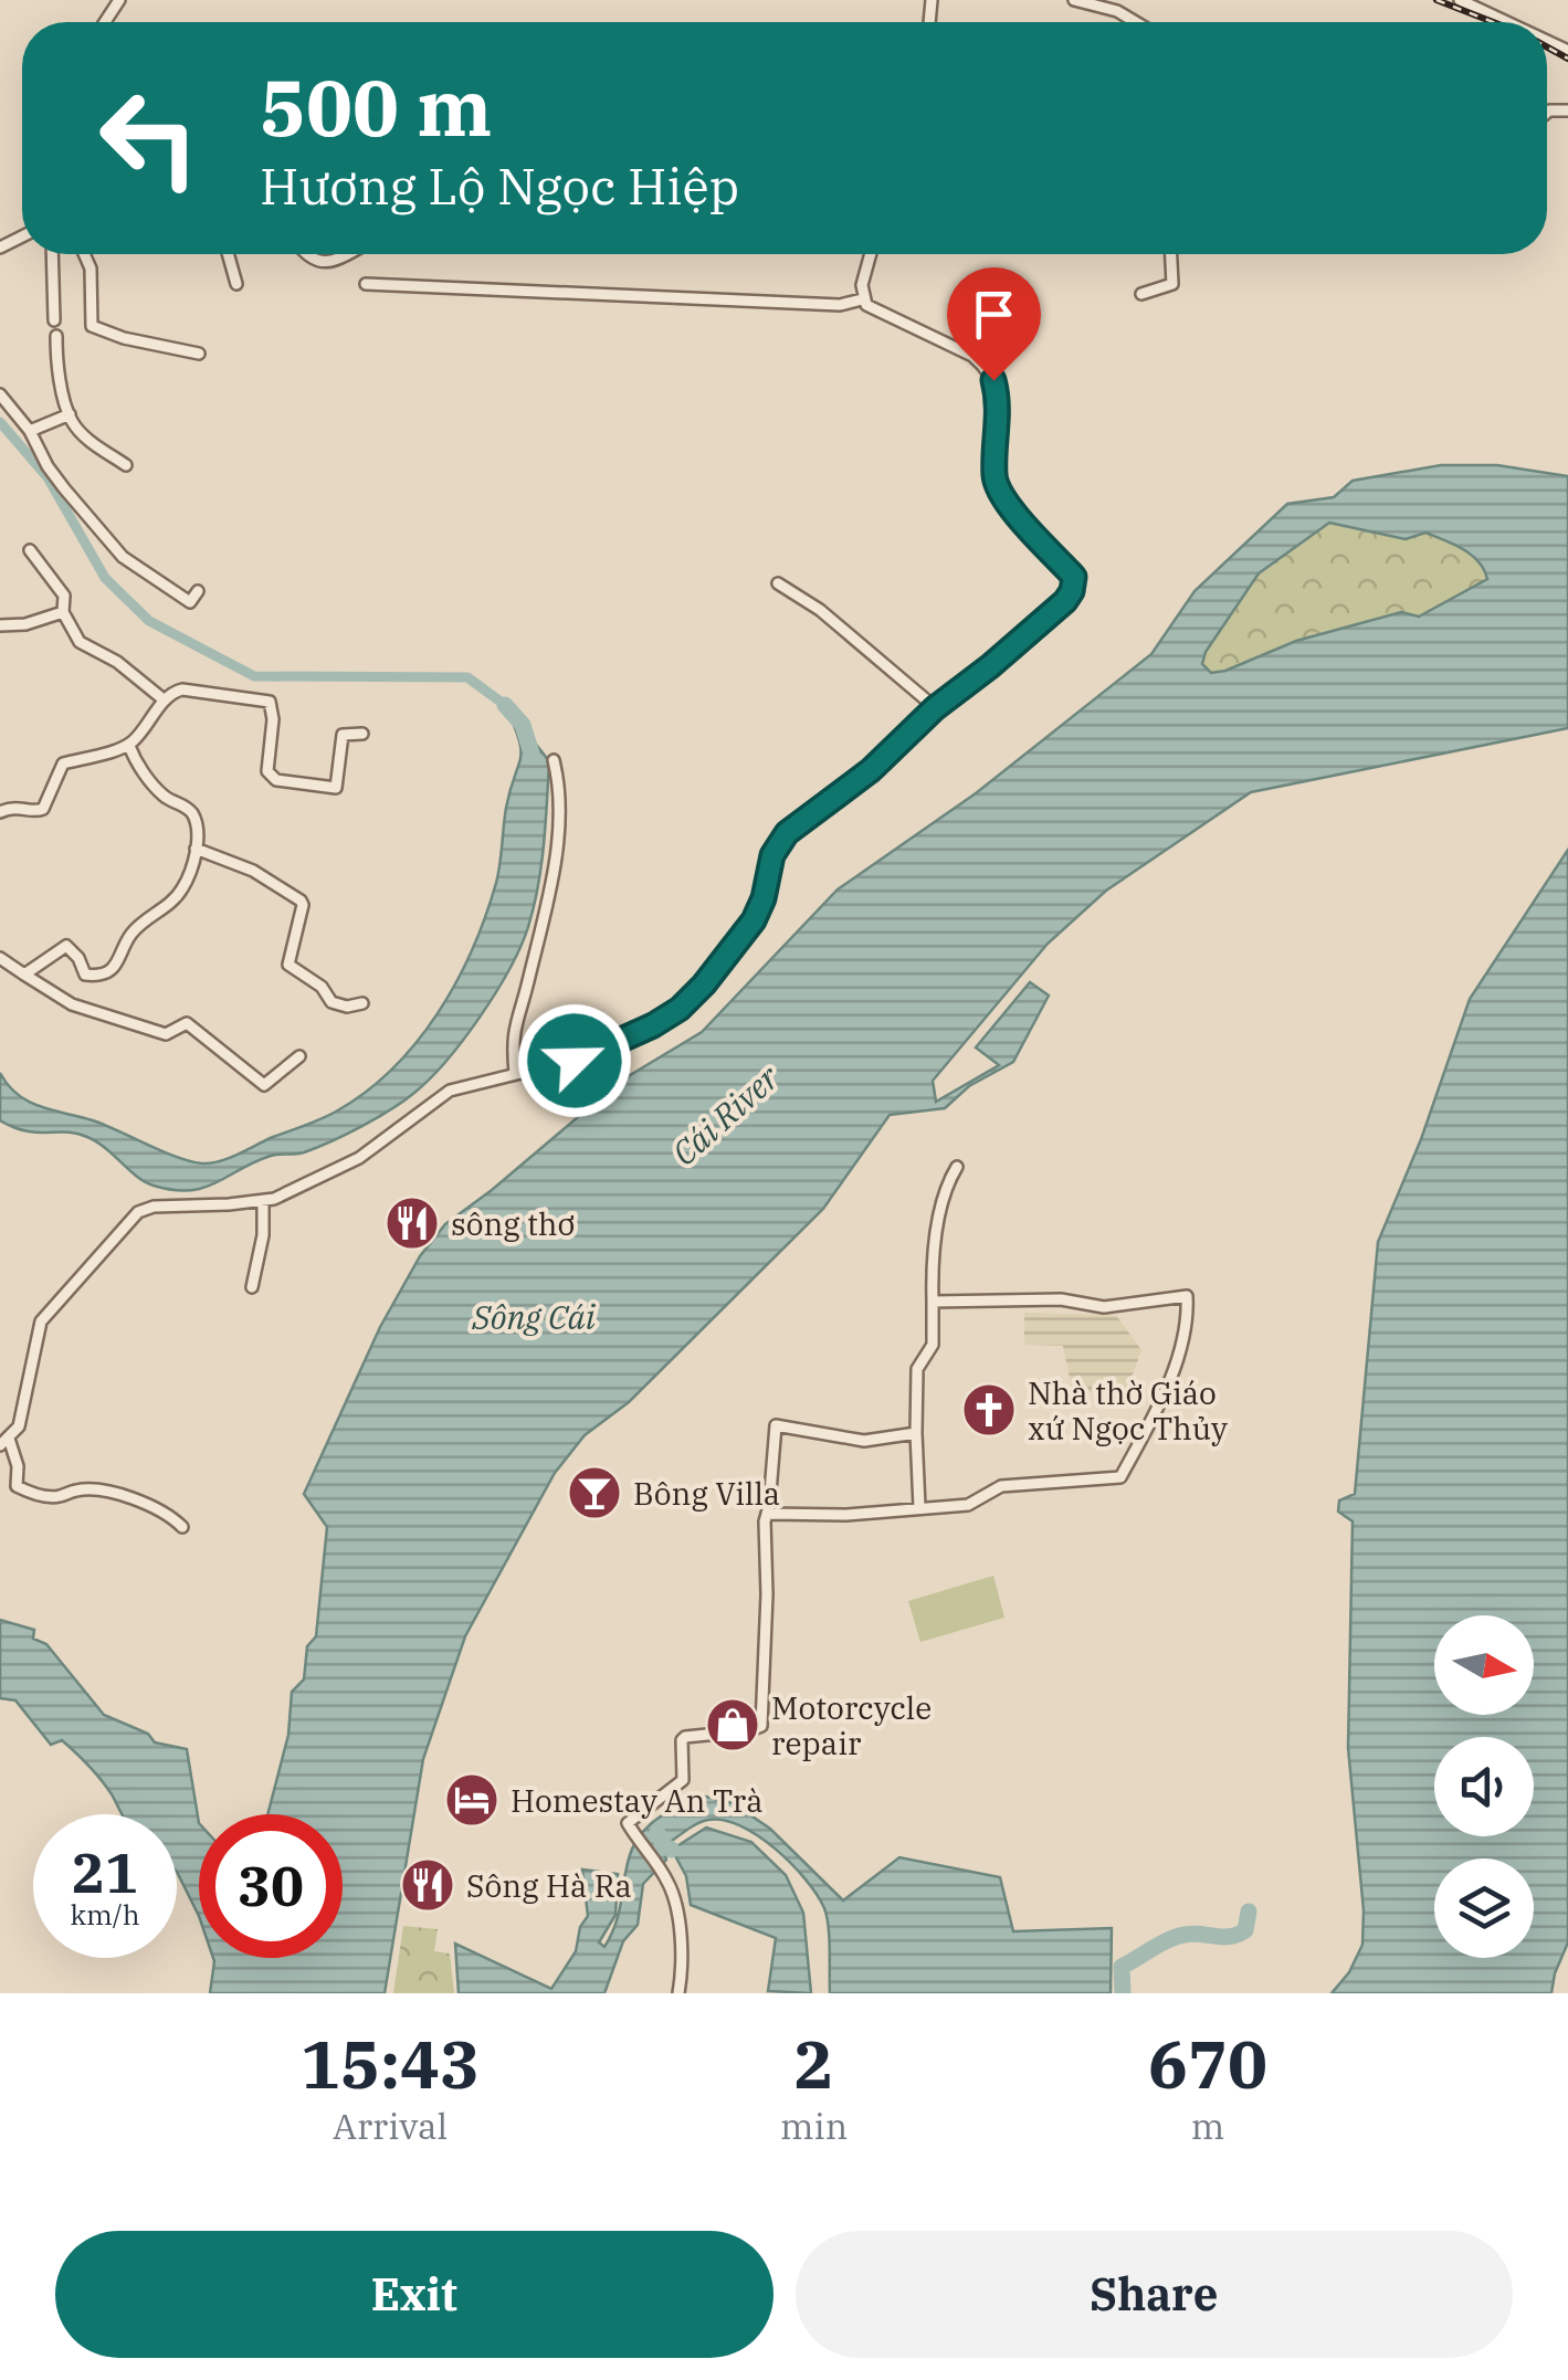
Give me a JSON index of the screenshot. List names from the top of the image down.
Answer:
{
  "water": ["Cái River", "Sông Cái"],
  "places": {
    "restaurant": ["sông thơ", "Sông Hà Ra"],
    "church": ["Nhà thờ Giáo xứ Ngọc Thủy"],
    "bar": ["Bông Villa"],
    "shop": ["Motorcycle repair"],
    "hotel": ["Homestay An Trà"]
  },
  "north": "right",
  "page": {
    "turn": ["500 m", "Hương Lộ Ngọc Hiệp"],
    "speed": "21 km/h",
    "limit": "30",
    "eta": [
      "15:43",
      "Arrival",
      "2",
      "min",
      "670",
      "m"
    ],
    "buttons": ["Exit", "Share"]
  }
}
